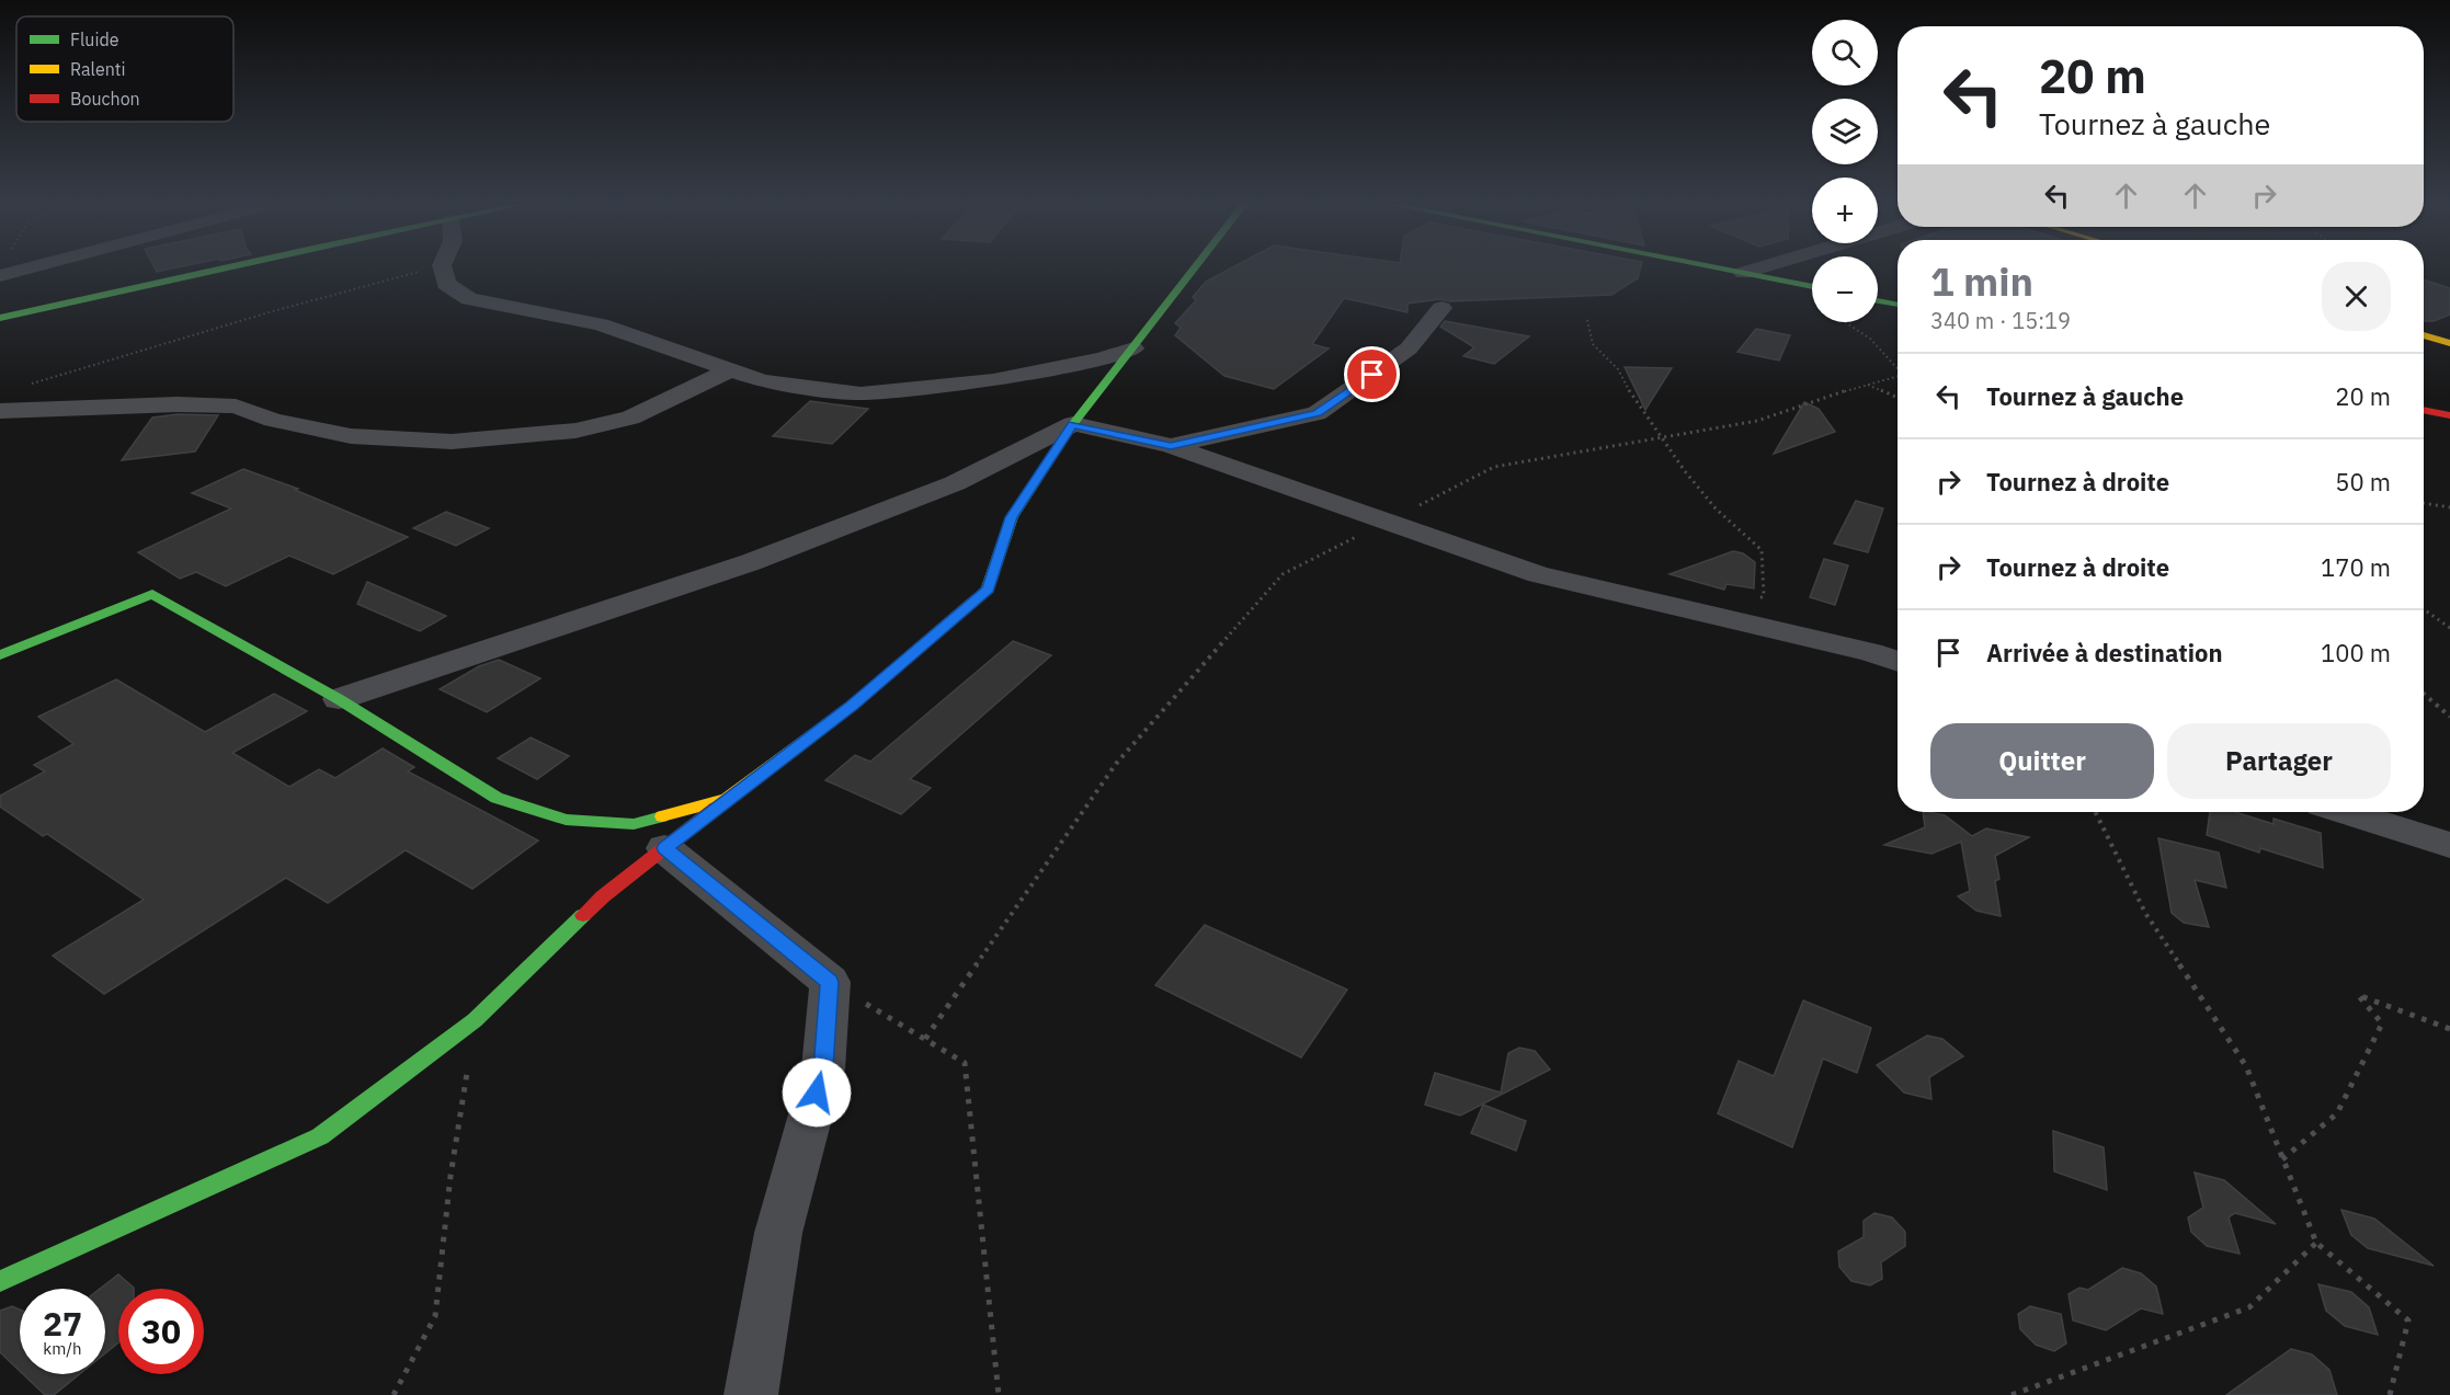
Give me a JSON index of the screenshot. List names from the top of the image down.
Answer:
{
  "legend": ["Fluide", "Ralenti", "Bouchon"],
  "page": {
    "map_buttons": ["+", "−"],
    "turn": ["20 m", "Tournez à gauche"],
    "heading": ["1 min", "340 m · 15:19"],
    "list": [
      {
        "name": "Tournez à gauche",
        "value": "20 m"
      },
      {
        "name": "Tournez à droite",
        "value": "50 m"
      },
      {
        "name": "Tournez à droite",
        "value": "170 m"
      },
      {
        "name": "Arrivée à destination",
        "value": "100 m"
      }
    ],
    "buttons": ["Quitter", "Partager"],
    "speed": "27 km/h",
    "limit": "30"
  }
}
